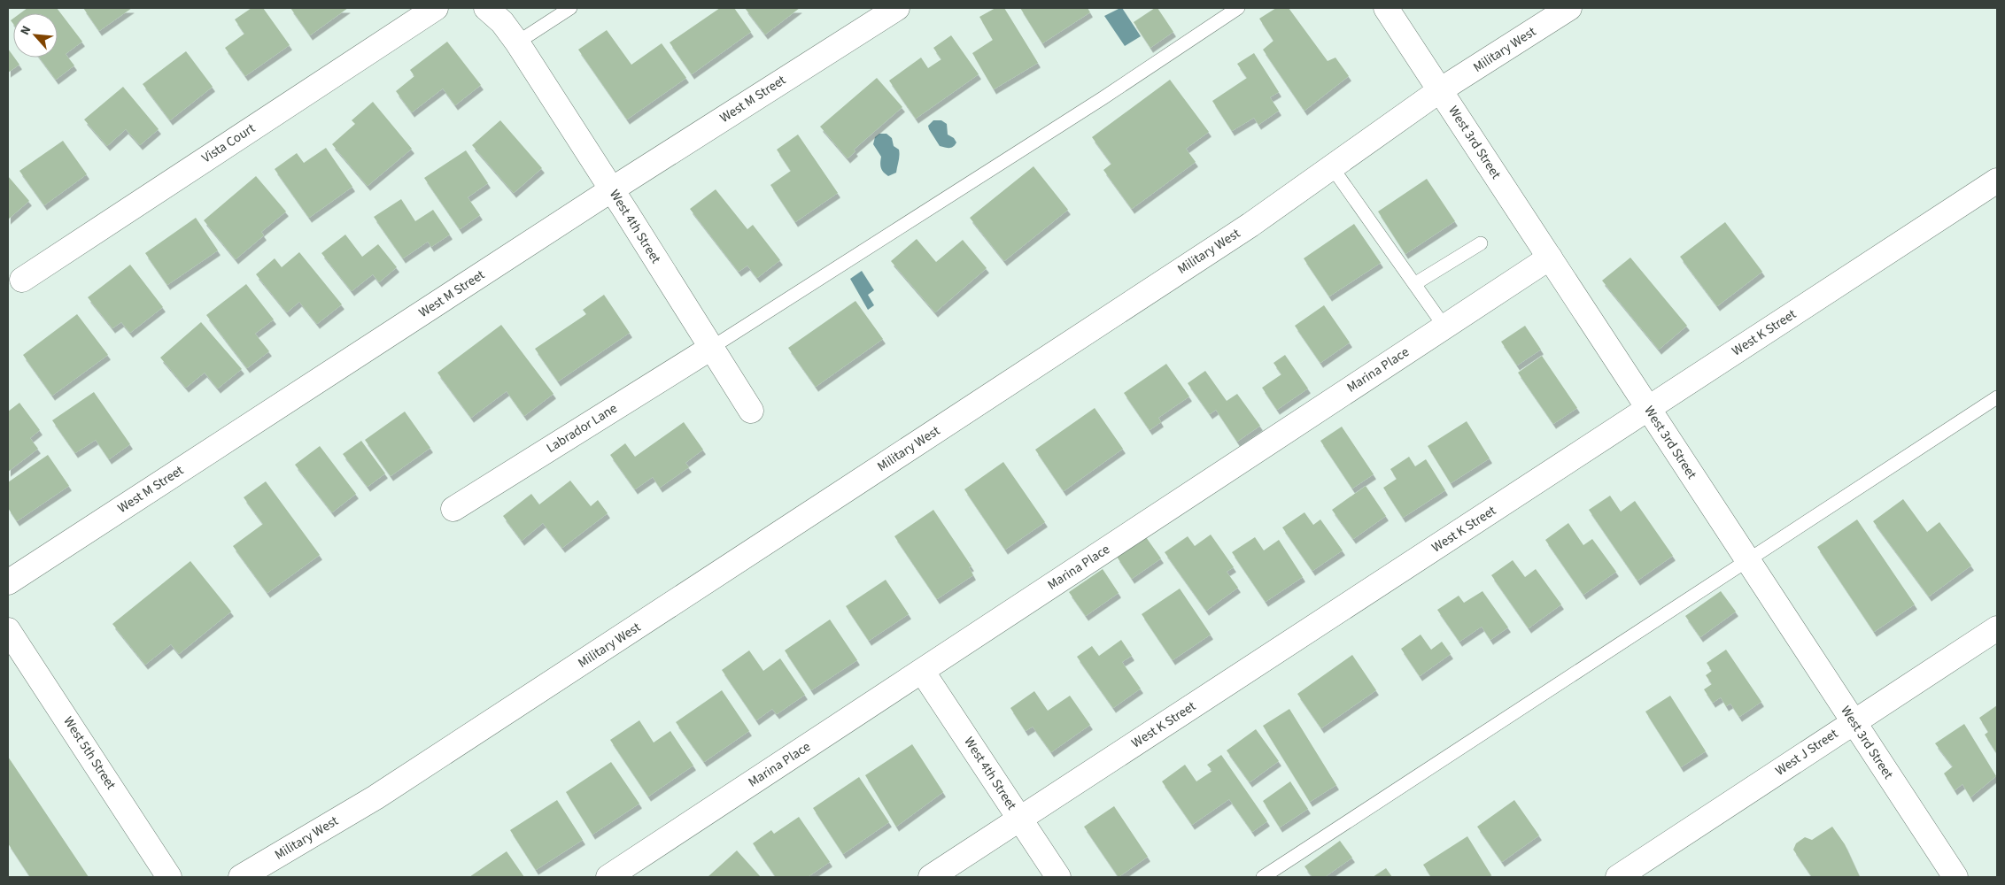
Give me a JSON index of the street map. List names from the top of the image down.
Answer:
{
  "streets": {
    "street": [
      "Military West",
      "West M Street",
      "West 3rd Street",
      "Vista Court",
      "West 4th Street",
      "West K Street",
      "Marina Place",
      "Labrador Lane",
      "West J Street",
      "West 5th Street"
    ]
  },
  "crossings": [
    ["Military West", "West 3rd Street"],
    ["West M Street", "West 4th Street"],
    ["West 3rd Street", "West K Street"],
    ["West 3rd Street", "Marina Place"],
    ["West 3rd Street", "West J Street"],
    ["West 4th Street", "West K Street"],
    ["West 4th Street", "Marina Place"],
    ["West 4th Street", "Labrador Lane"]
  ],
  "north": "top left"
}
